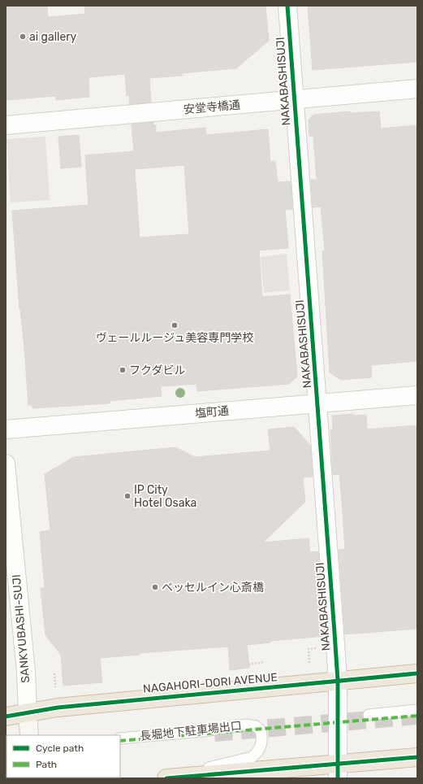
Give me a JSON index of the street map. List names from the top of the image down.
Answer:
{
  "streets": {
    "highway": ["NAGAHORI-DORI AVENUE"],
    "street": [
      "NAKABASHISUJI",
      "安堂寺橋通",
      "塩町通",
      "SANKYUBASHI-SUJI"
    ],
    "lane": ["長堀地下駐車場出口"]
  },
  "crossings": [
    ["NAKABASHISUJI", "安堂寺橋通"],
    ["NAKABASHISUJI", "塩町通"],
    ["NAKABASHISUJI", "NAGAHORI-DORI AVENUE"],
    ["SANKYUBASHI-SUJI", "NAGAHORI-DORI AVENUE"]
  ],
  "places": [
    "ai gallery",
    "ヴェールルージュ美容専門学校",
    "フクダビル",
    "IP City Hotel Osaka",
    "ベッセルイン心斎橋"
  ],
  "legend": ["Cycle path", "Path"]
}
